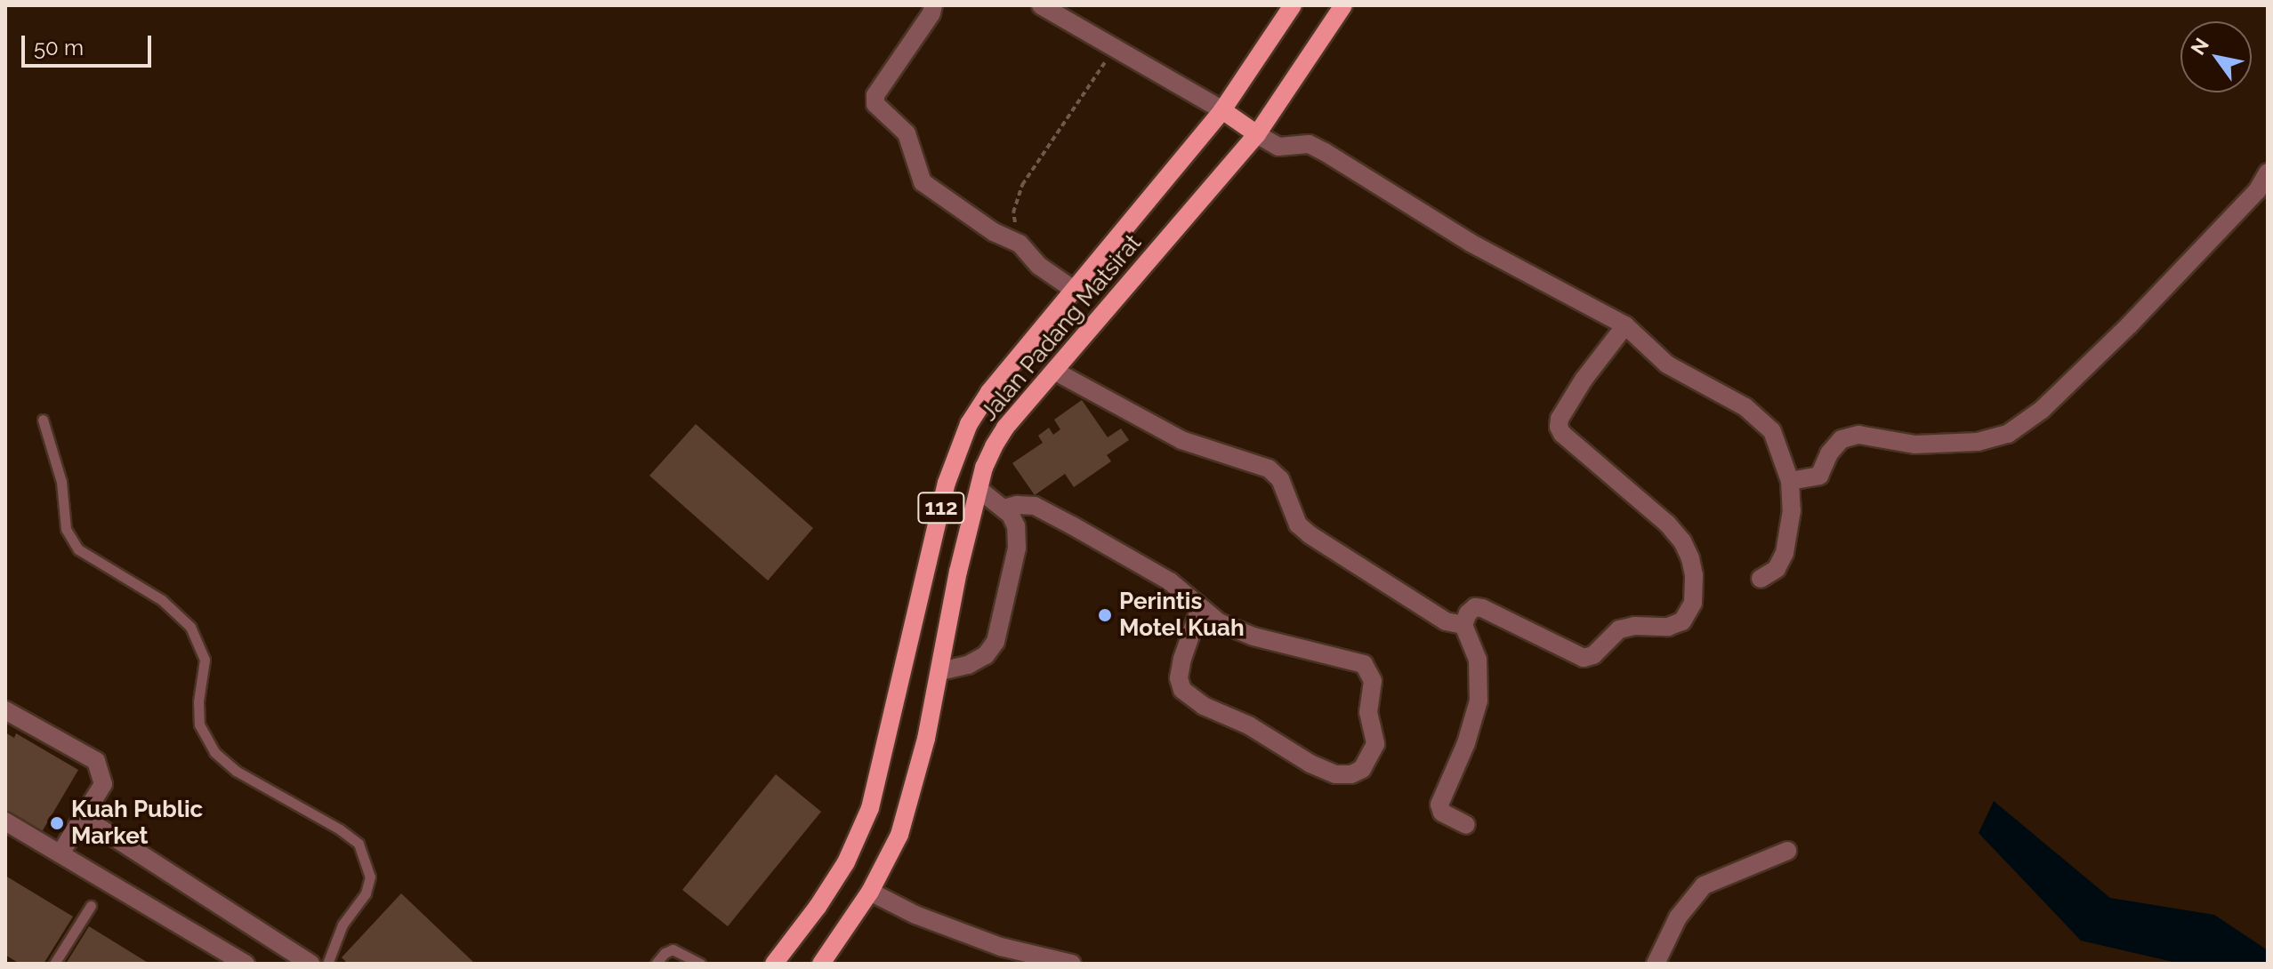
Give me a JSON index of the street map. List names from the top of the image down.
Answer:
{
  "streets": {
    "main road": ["Jalan Padang Matsirat", "112"]
  },
  "places": ["Perintis Motel Kuah", "Kuah Public Market"],
  "scale_bar": "50 m",
  "north": "top left"
}
